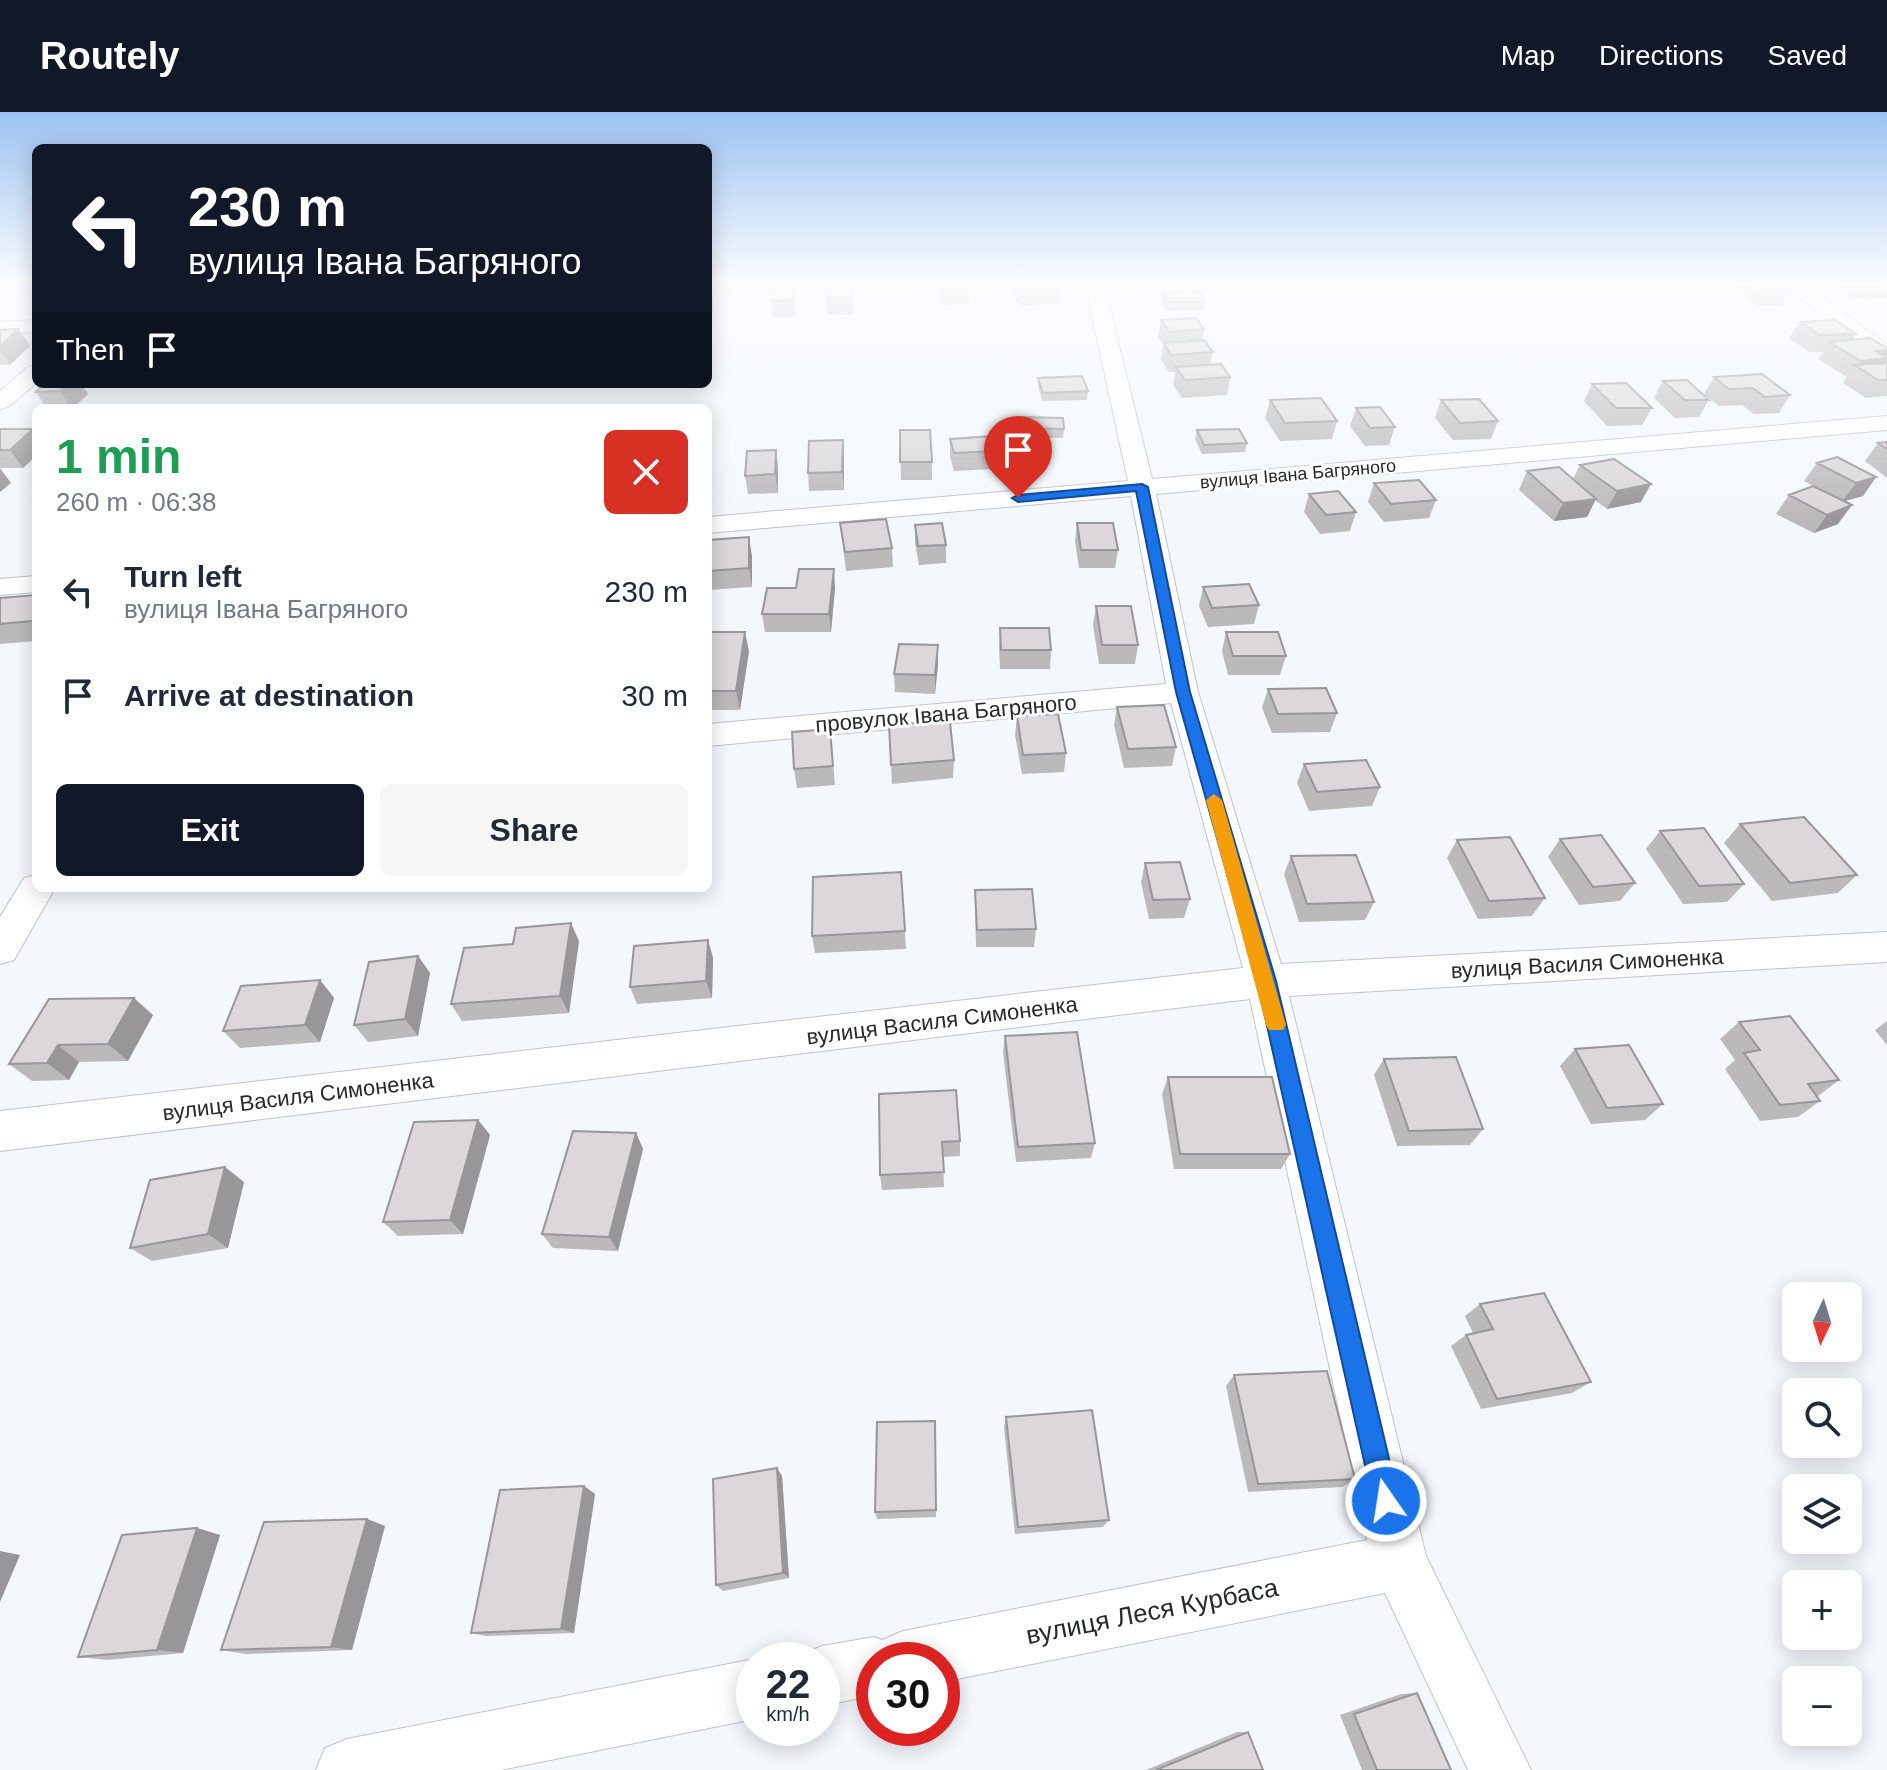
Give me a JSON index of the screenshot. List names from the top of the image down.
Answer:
{
  "streets": {
    "street": [
      "вулиця Івана Багряного",
      "провулок Івана Багряного",
      "вулиця Василя Симоненка",
      "вулиця Леся Курбаса"
    ]
  },
  "north": "bottom",
  "page": {
    "header": "Routely",
    "nav": ["Map", "Directions", "Saved"],
    "turn": ["230 m", "вулиця Івана Багряного"],
    "then": "Then",
    "heading": ["1 min", "260 m · 06:38"],
    "list": [
      {
        "name": "Turn left",
        "note": "вулиця Івана Багряного",
        "value": "230 m"
      },
      {
        "name": "Arrive at destination",
        "value": "30 m"
      }
    ],
    "buttons": ["Exit", "Share"],
    "map_buttons": ["+", "−"],
    "speed": "22 km/h",
    "limit": "30"
  }
}
